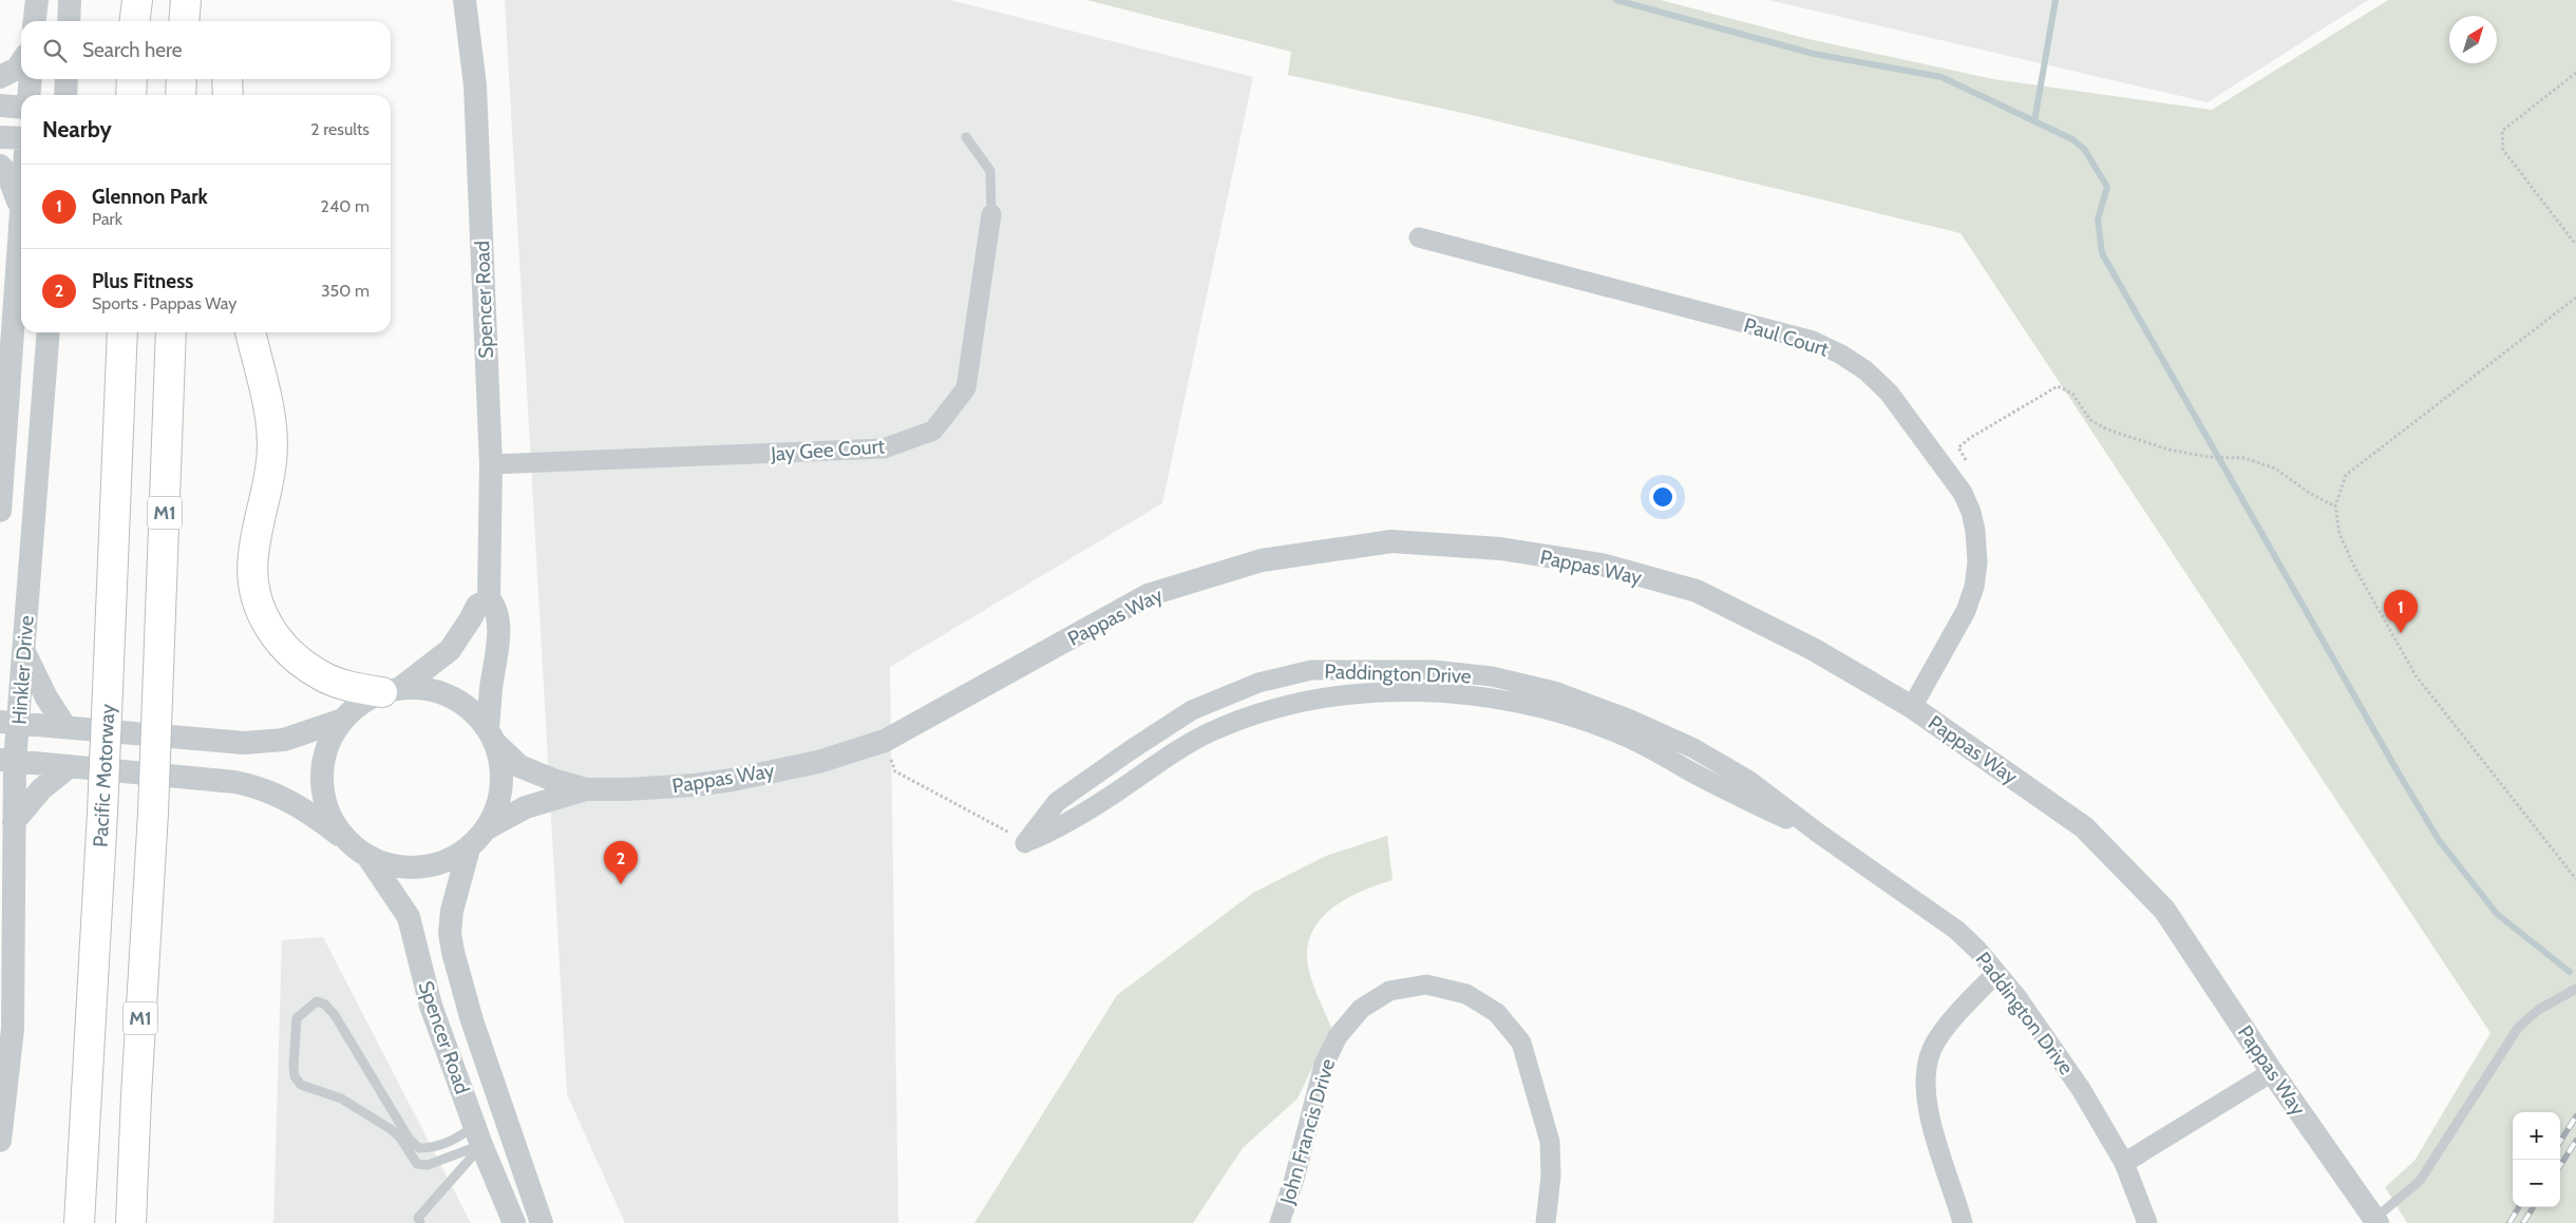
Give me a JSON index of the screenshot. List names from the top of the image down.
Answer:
{
  "streets": {
    "highway": ["M1", "Pacific Motorway"],
    "street": [
      "Spencer Road",
      "Paul Court",
      "Jay Gee Court",
      "Pappas Way",
      "Hinkler Drive",
      "Paddington Drive",
      "John Francis Drive"
    ]
  },
  "crossings": [
    ["Spencer Road", "Jay Gee Court"],
    ["Spencer Road", "Pappas Way"],
    ["Paul Court", "Pappas Way"]
  ],
  "north": "top right",
  "page": {
    "search": "Search here",
    "heading": ["Nearby", "2 results"],
    "list": [
      {
        "mark": "1",
        "name": "Glennon Park",
        "note": "Park",
        "value": "240 m"
      },
      {
        "mark": "2",
        "name": "Plus Fitness",
        "note": "Sports · Pappas Way",
        "value": "350 m"
      }
    ],
    "pins": ["1", "2"],
    "map_buttons": ["+", "−"]
  }
}
